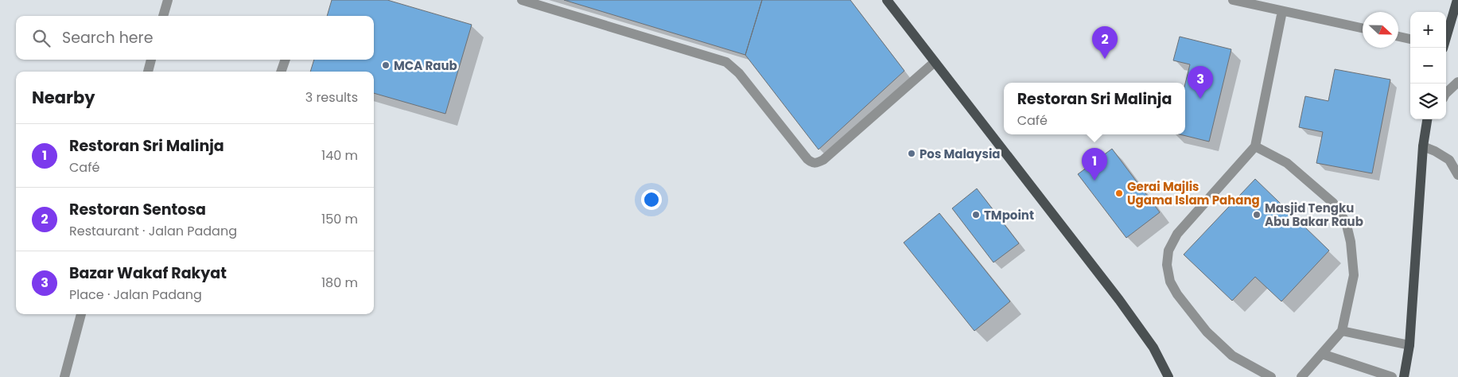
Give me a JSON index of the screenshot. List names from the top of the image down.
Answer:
{
  "places": [
    "MCA Raub",
    "Pos Malaysia",
    "Gerai Majlis Ugama Islam Pahang",
    "TMpoint",
    "Masjid Tengku Abu Bakar Raub"
  ],
  "north": "right",
  "page": {
    "map_buttons": ["+", "−"],
    "search": "Search here",
    "pins": ["2", "3", "1"],
    "heading": ["Nearby", "3 results"],
    "popup": ["Restoran Sri Malinja", "Café"],
    "list": [
      {
        "mark": "1",
        "name": "Restoran Sri Malinja",
        "note": "Café",
        "value": "140 m"
      },
      {
        "mark": "2",
        "name": "Restoran Sentosa",
        "note": "Restaurant · Jalan Padang",
        "value": "150 m"
      },
      {
        "mark": "3",
        "name": "Bazar Wakaf Rakyat",
        "note": "Place · Jalan Padang",
        "value": "180 m"
      }
    ]
  }
}
